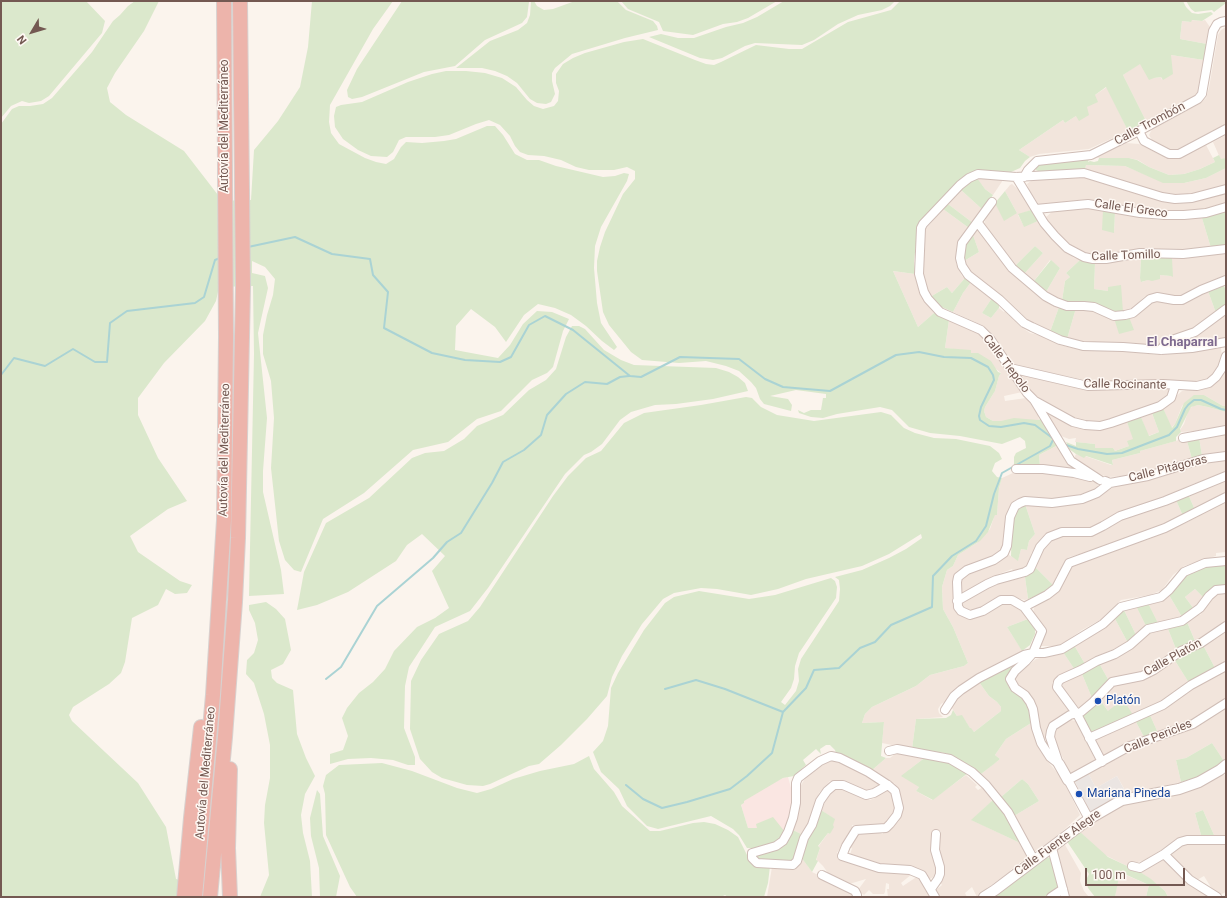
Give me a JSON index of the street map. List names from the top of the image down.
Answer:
{
  "streets": {
    "highway": ["Autovía del Mediterráneo"],
    "street": [
      "Calle Trombón",
      "Calle El Greco",
      "Calle Tomillo",
      "Calle Tiepolo",
      "Calle Rocinante",
      "Calle Pitágoras",
      "Calle Platón",
      "Calle Pericles",
      "Calle Fuente Alegre"
    ]
  },
  "crossings": [
    ["Calle Trombón", "Calle Tomillo"],
    ["Calle Trombón", "Calle Tiepolo"],
    ["Calle El Greco", "Calle Tomillo"],
    ["Calle Tomillo", "Calle Tiepolo"],
    ["Calle Tiepolo", "Calle Rocinante"],
    ["Calle Tiepolo", "Calle Pitágoras"]
  ],
  "districts": ["El Chaparral"],
  "places": ["Platón", "Mariana Pineda"],
  "scale_bar": "100 m",
  "north": "bottom left"
}
